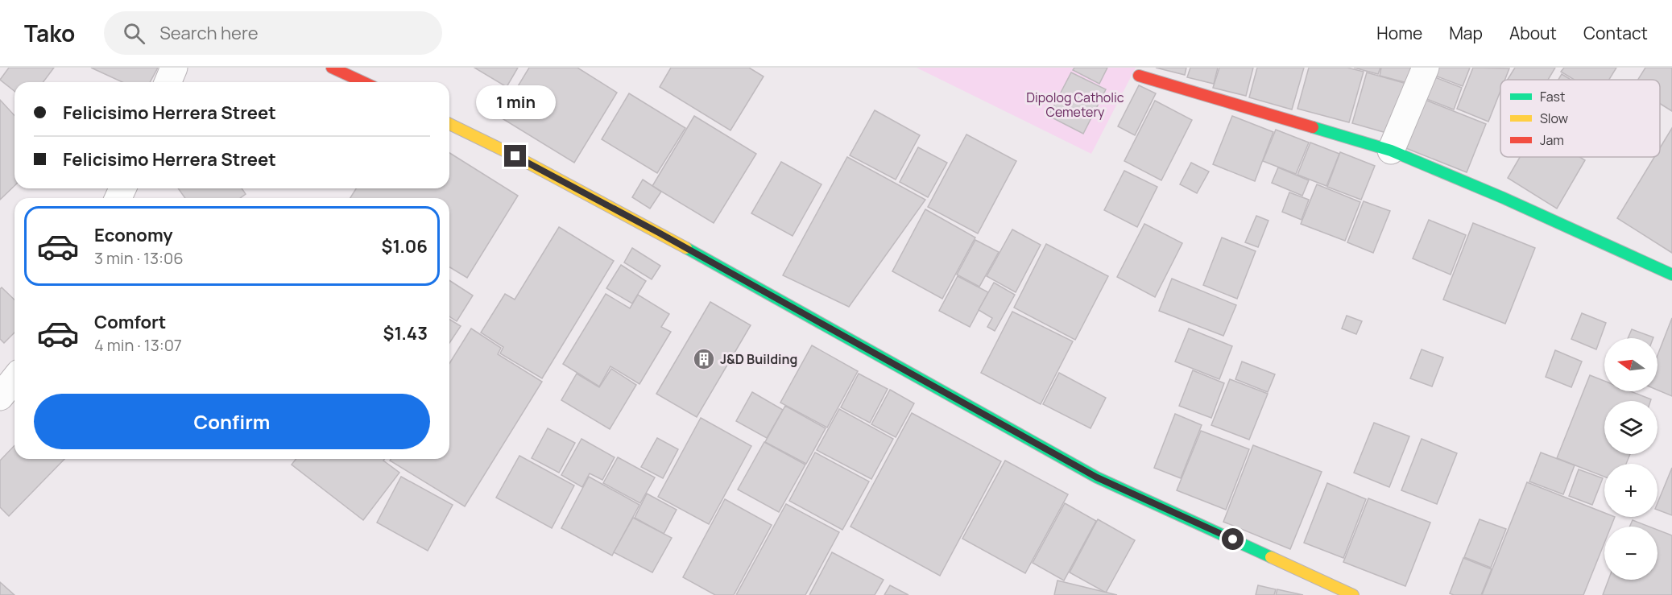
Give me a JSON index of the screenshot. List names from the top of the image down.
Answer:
{
  "parks": ["Dipolog Catholic Cemetery"],
  "places": {
    "building": ["J&D Building"]
  },
  "legend": ["Fast", "Slow", "Jam"],
  "north": "left",
  "page": {
    "header": "Tako",
    "search": "Search here",
    "nav": [
      "Home",
      "Map",
      "About",
      "Contact"
    ],
    "banner": ["Felicisimo Herrera Street", "Felicisimo Herrera Street"],
    "bubble": "1 min",
    "list": [
      {
        "name": "Economy",
        "note": "3 min · 13:06",
        "value": "$1.06"
      },
      {
        "name": "Comfort",
        "note": "4 min · 13:07",
        "value": "$1.43"
      }
    ],
    "map_buttons": ["+", "−"],
    "buttons": "Confirm"
  }
}
